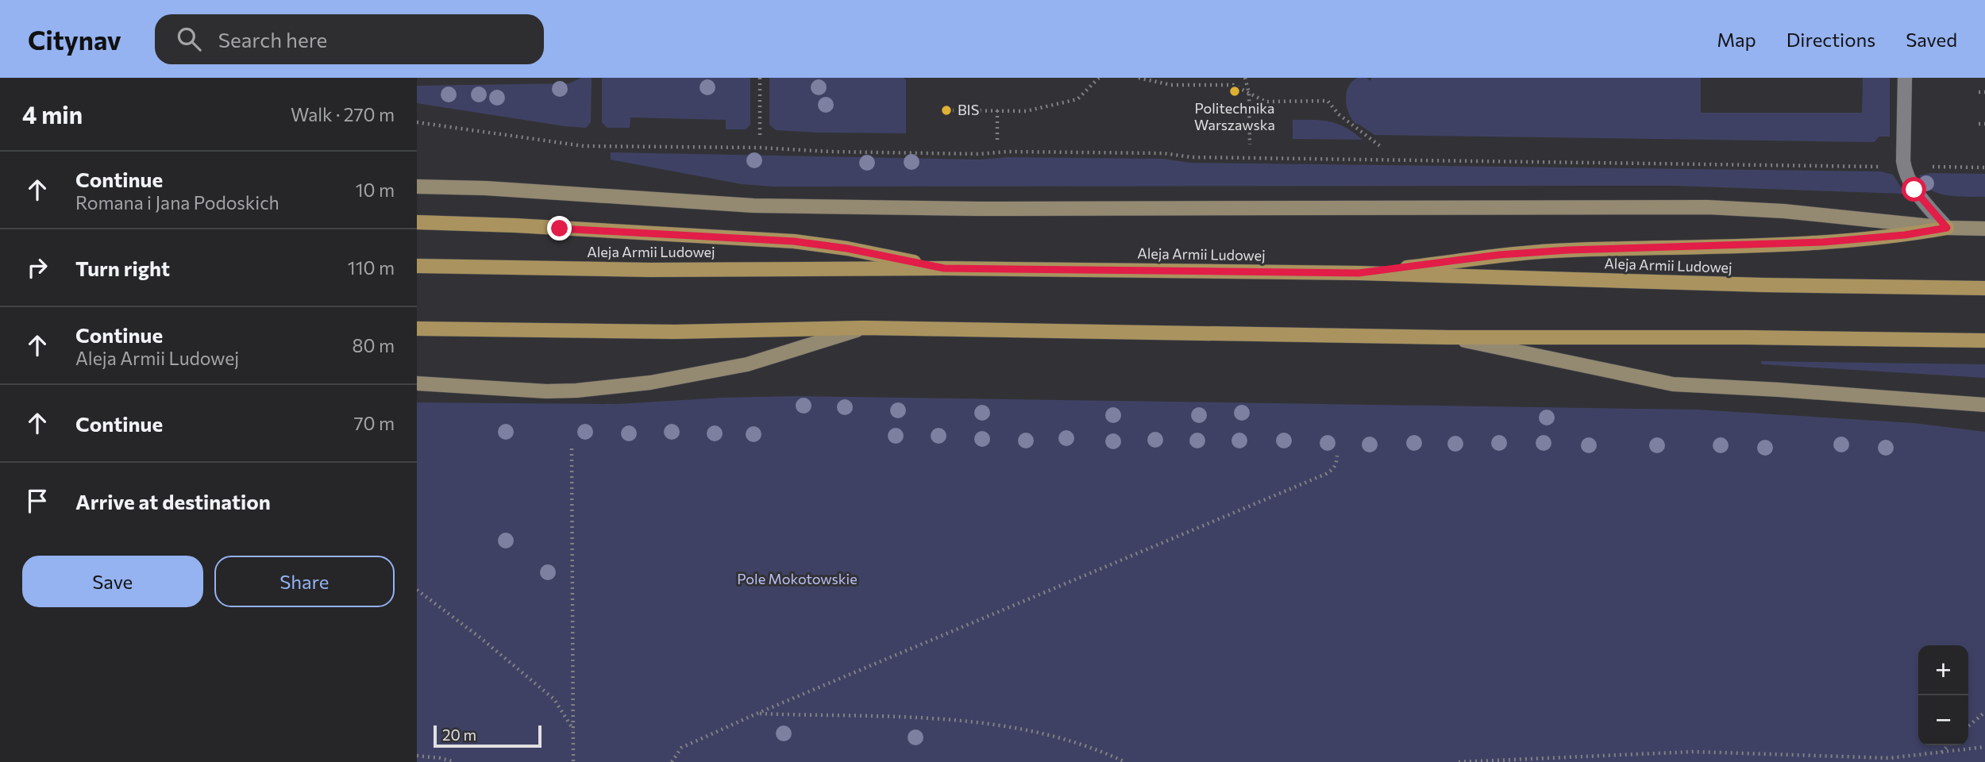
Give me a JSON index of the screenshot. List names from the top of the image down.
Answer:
{
  "streets": {
    "main road": ["Aleja Armii Ludowej"]
  },
  "parks": ["Pole Mokotowskie"],
  "places": ["Politechnika Warszawska", "BIS"],
  "scale_bar": "20 m",
  "page": {
    "header": "Citynav",
    "search": "Search here",
    "nav": ["Map", "Directions", "Saved"],
    "heading": ["4 min", "Walk · 270 m"],
    "list": [
      ["Continue", "Romana i Jana Podoskich", "10 m"],
      ["Turn right", "110 m"],
      ["Continue", "Aleja Armii Ludowej", "80 m"],
      ["Continue", "70 m"],
      "Arrive at destination"
    ],
    "buttons": ["Save", "Share"],
    "map_buttons": ["+", "−"],
    "scale": "20 m"
  }
}
